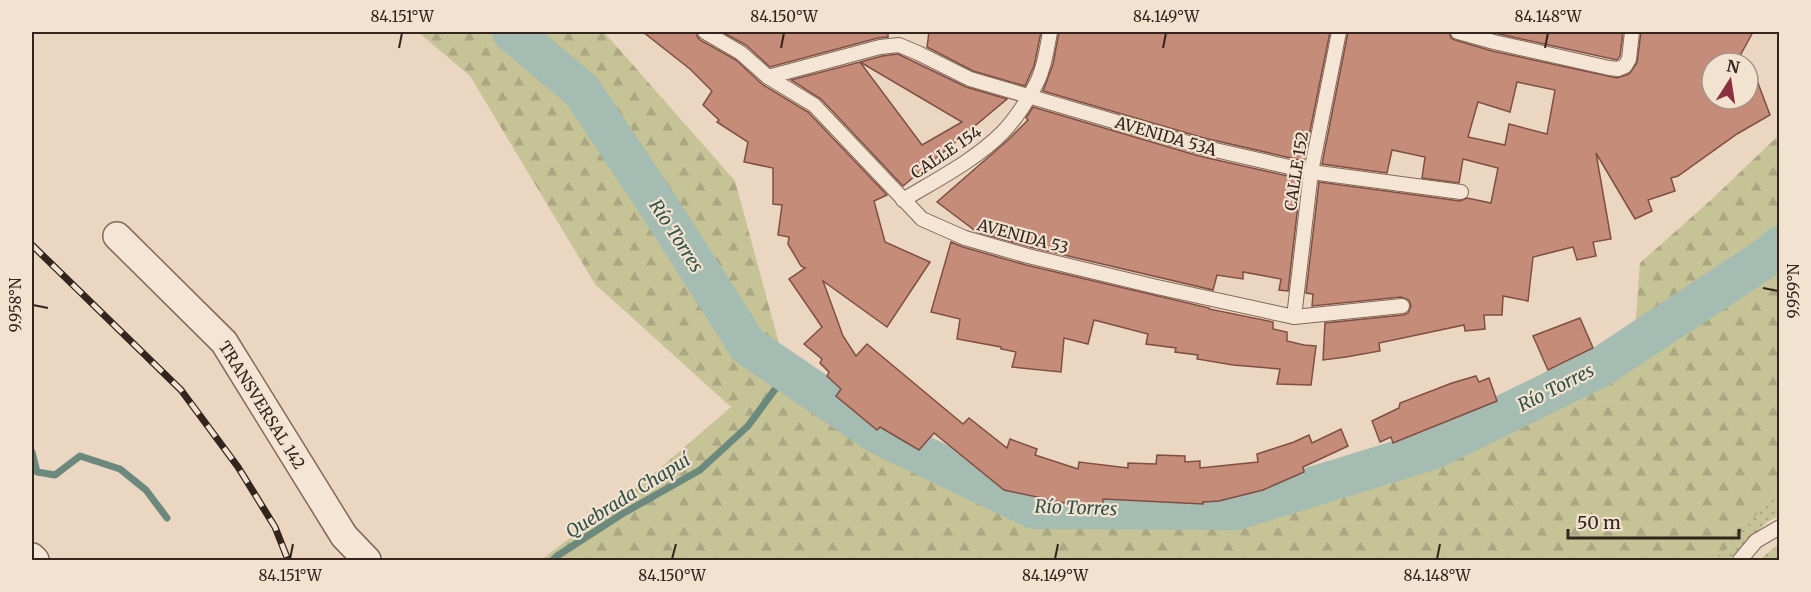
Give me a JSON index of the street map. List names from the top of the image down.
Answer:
{
  "streets": {
    "street": ["TRANSVERSAL 142"],
    "lane": [
      "AVENIDA 53A",
      "CALLE 154",
      "CALLE 152",
      "AVENIDA 53"
    ]
  },
  "crossings": [
    ["AVENIDA 53A", "CALLE 154"],
    ["AVENIDA 53A", "CALLE 152"],
    ["AVENIDA 53A", "AVENIDA 53"],
    ["CALLE 154", "AVENIDA 53"],
    ["CALLE 152", "AVENIDA 53"]
  ],
  "water": ["Río Torres", "Quebrada Chapuí"],
  "scale_bar": "50 m",
  "north": "top",
  "coordinates": [
    "84.151°W",
    "84.150°W",
    "84.149°W",
    "84.148°W",
    "9.959°N",
    "9.958°N"
  ]
}
